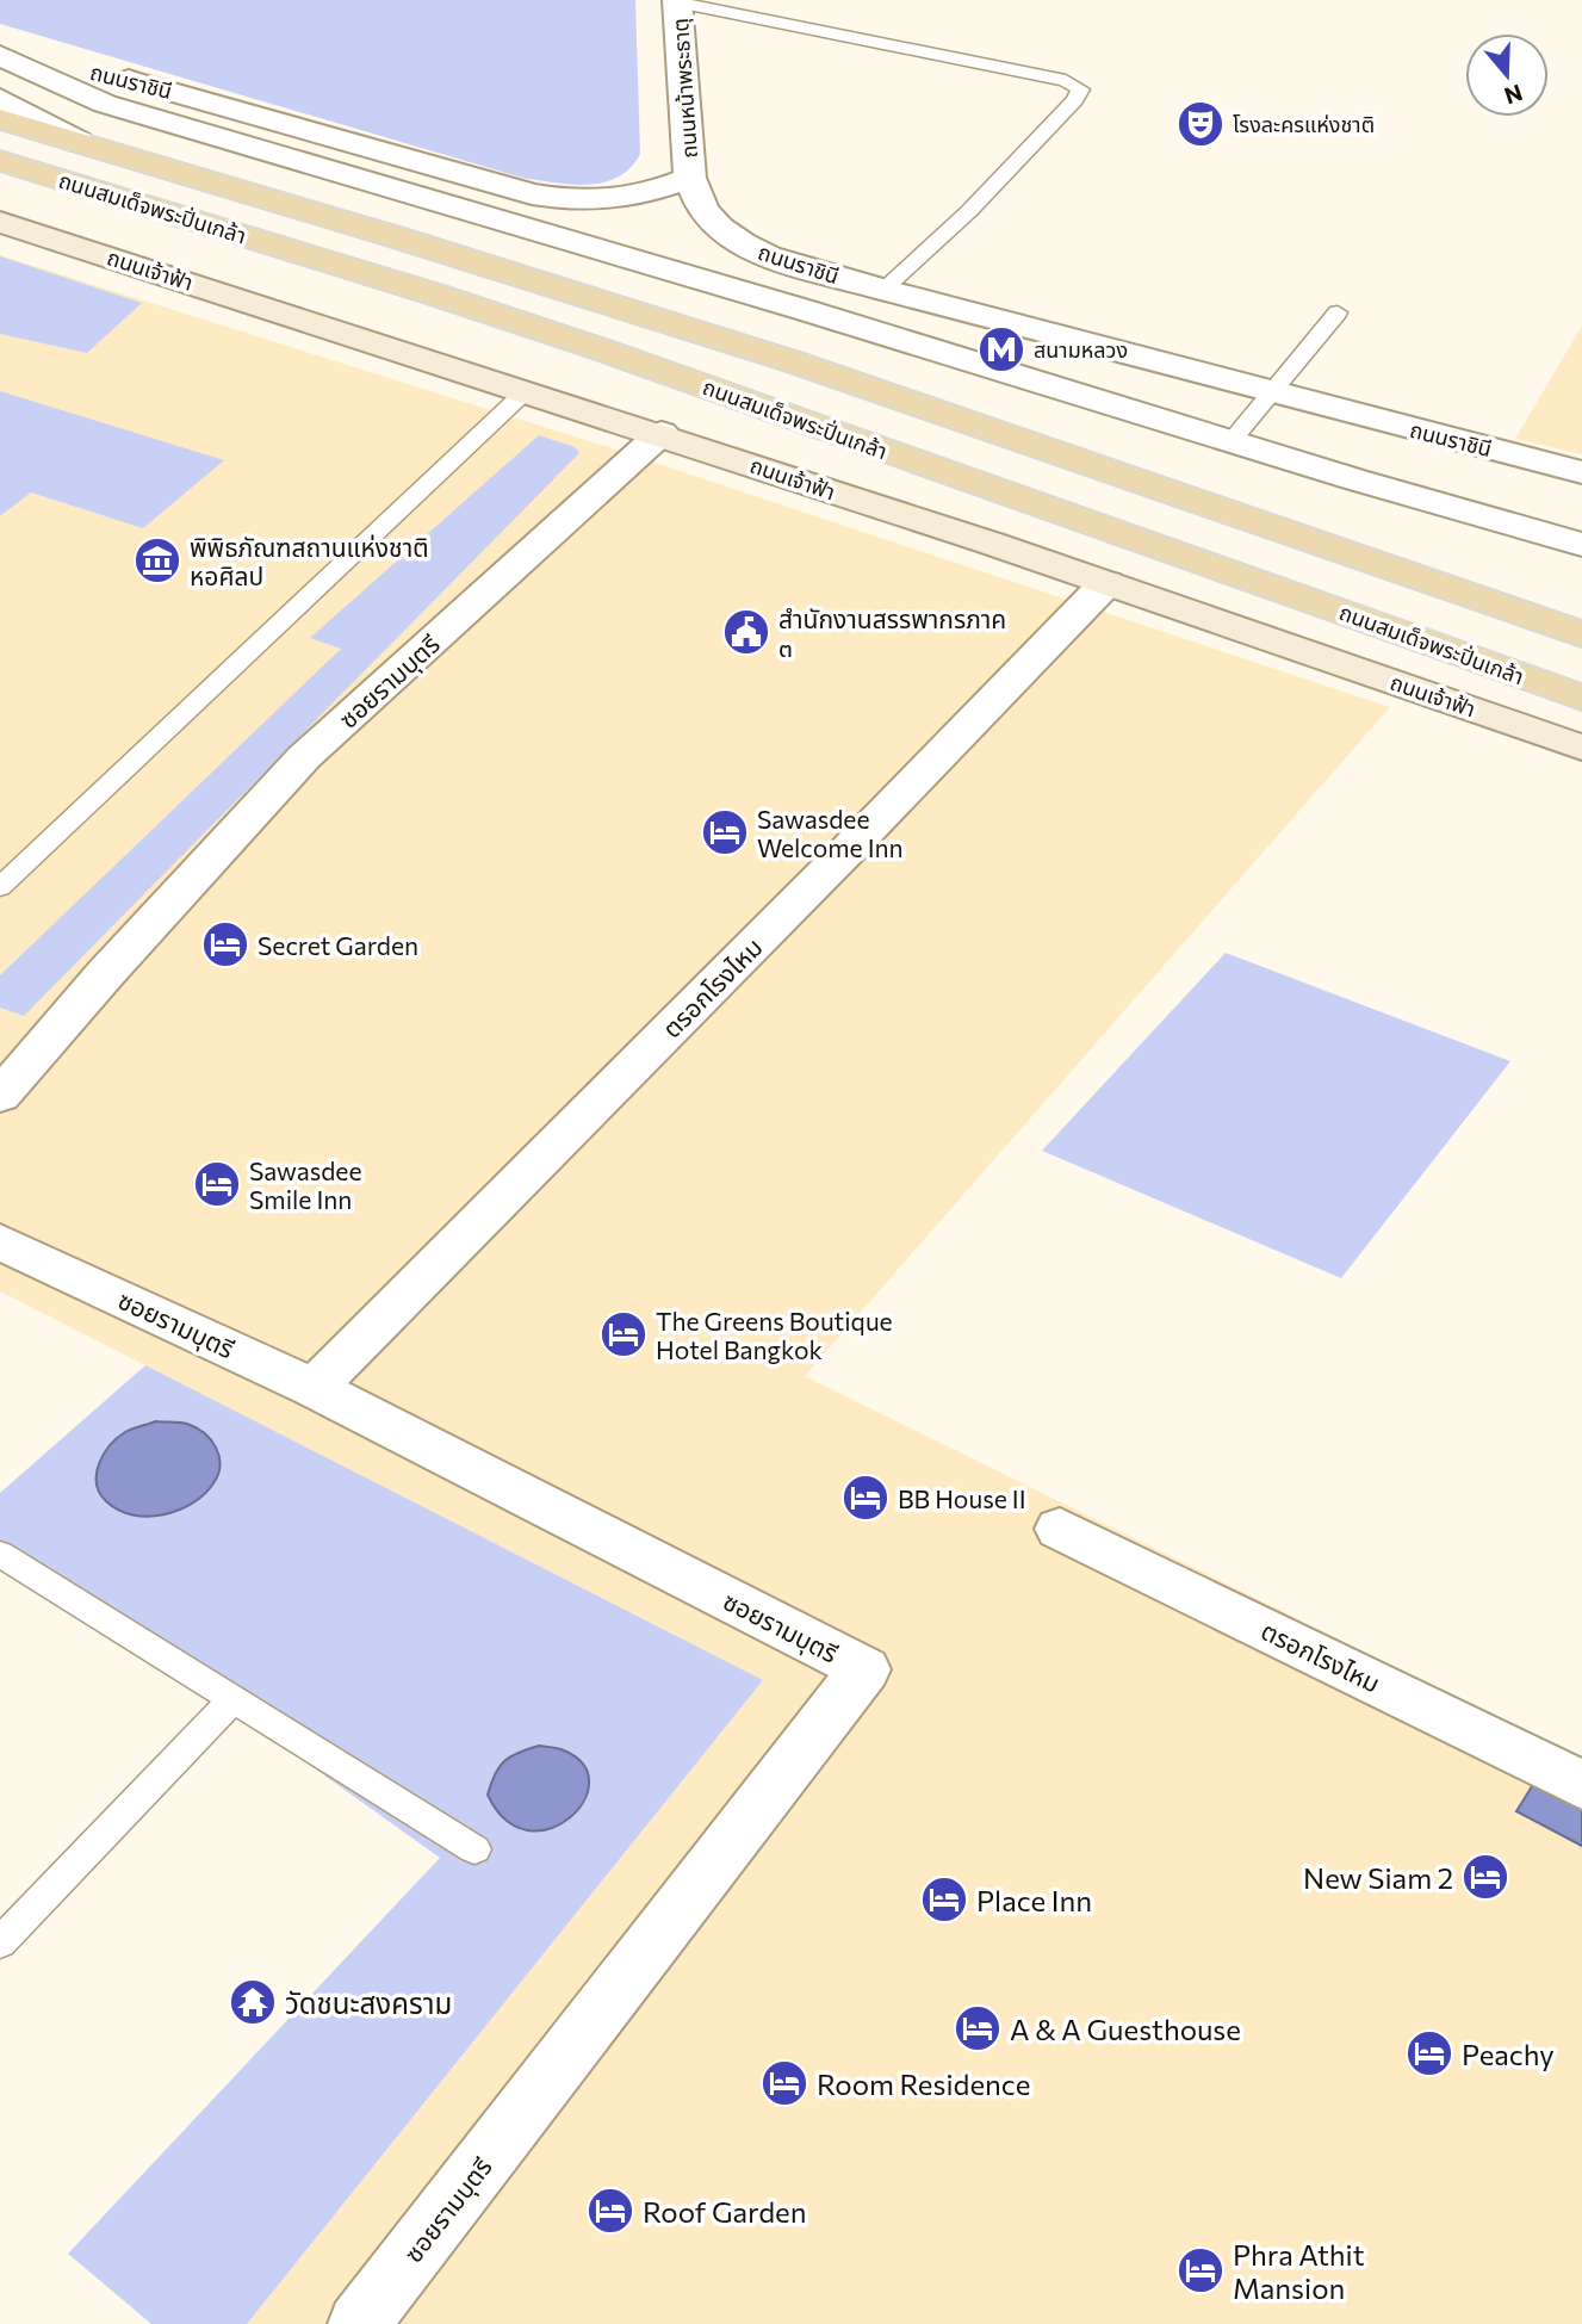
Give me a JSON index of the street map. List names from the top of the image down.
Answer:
{
  "streets": {
    "main road": ["ถนนสมเด็จพระปิ่นเกล้า", "ถนนเจ้าฟ้า"],
    "street": [
      "ถนนราชินี",
      "ถนนหน้าพระธาตุ",
      "ซอยรามบุตรี",
      "ตรอกโรงไหม"
    ]
  },
  "crossings": [
    ["ถนนราชินี", "ถนนหน้าพระธาตุ"],
    ["ถนนเจ้าฟ้า", "ซอยรามบุตรี"],
    ["ถนนเจ้าฟ้า", "ตรอกโรงไหม"],
    ["ซอยรามบุตรี", "ตรอกโรงไหม"]
  ],
  "places": {
    "theatre": ["โรงละครแห่งชาติ"],
    "metro station": ["สนามหลวง"],
    "museum": ["พิพิธภัณฑสถานแห่งชาติ หอศิลป"],
    "public building": ["สำนักงานสรรพากรภาค ๓"],
    "hotel": [
      "Sawasdee Welcome Inn",
      "Secret Garden",
      "Sawasdee Smile Inn",
      "The Greens Boutique Hotel Bangkok",
      "BB House II",
      "New Siam 2",
      "Place Inn",
      "A & A Guesthouse",
      "Peachy",
      "Room Residence",
      "Roof Garden",
      "Phra Athit Mansion"
    ],
    "temple": ["วัดชนะสงคราม"]
  },
  "north": "bottom"
}
